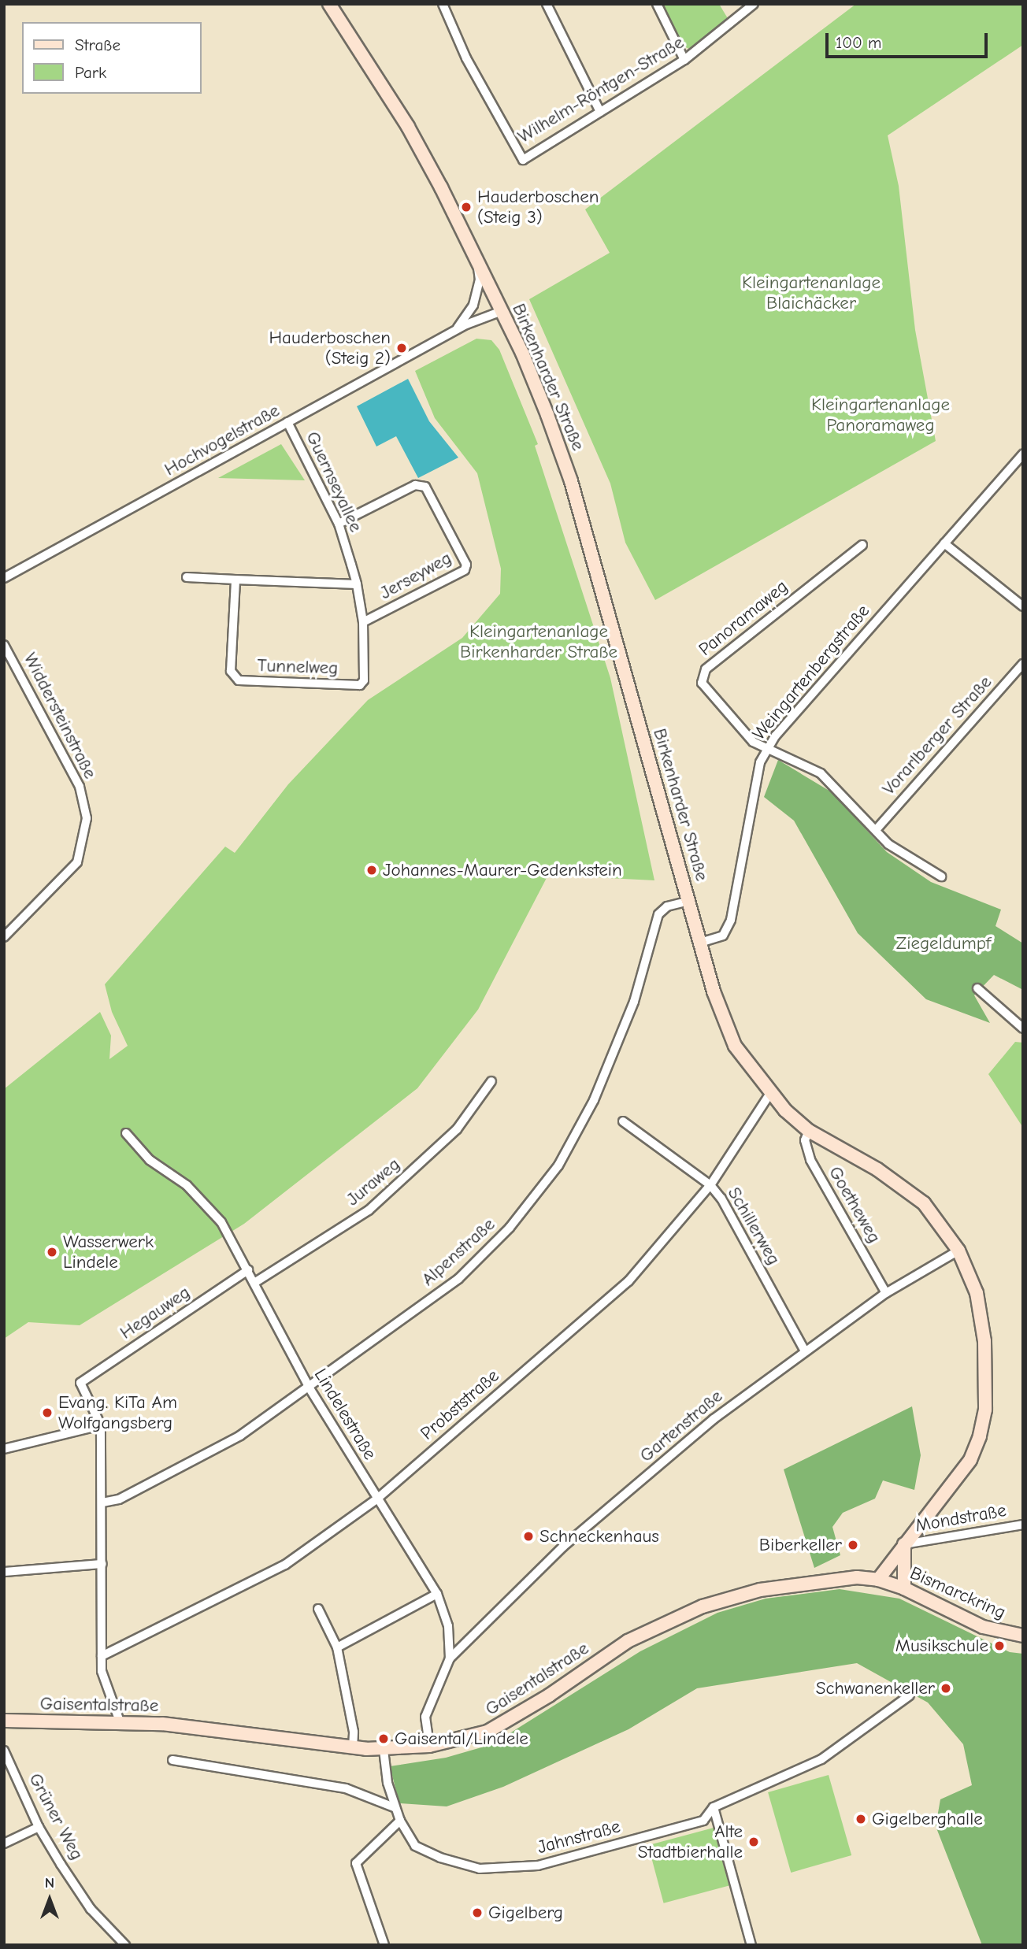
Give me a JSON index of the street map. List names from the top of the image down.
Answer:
{
  "streets": {
    "main road": ["Birkenharder Straße", "Bismarckring", "Gaisentalstraße"],
    "street": [
      "Wilhelm-Röntgen-Straße",
      "Hochvogelstraße",
      "Guernseyallee",
      "Jerseyweg",
      "Panoramaweg",
      "Tunnelweg",
      "Weingartenbergstraße",
      "Widdersteinstraße",
      "Vorarlberger Straße",
      "Juraweg",
      "Goetheweg",
      "Schillerweg",
      "Alpenstraße",
      "Hegauweg",
      "Probststraße",
      "Lindelestraße",
      "Gartenstraße",
      "Mondstraße",
      "Grüner Weg",
      "Jahnstraße"
    ]
  },
  "crossings": [
    ["Birkenharder Straße", "Hochvogelstraße"],
    ["Birkenharder Straße", "Weingartenbergstraße"],
    ["Birkenharder Straße", "Goetheweg"],
    ["Birkenharder Straße", "Alpenstraße"],
    ["Birkenharder Straße", "Probststraße"],
    ["Birkenharder Straße", "Gartenstraße"],
    ["Birkenharder Straße", "Mondstraße"],
    ["Birkenharder Straße", "Bismarckring"],
    ["Birkenharder Straße", "Gaisentalstraße"],
    ["Hochvogelstraße", "Guernseyallee"],
    ["Guernseyallee", "Jerseyweg"],
    ["Guernseyallee", "Tunnelweg"],
    ["Panoramaweg", "Weingartenbergstraße"],
    ["Juraweg", "Lindelestraße"],
    ["Goetheweg", "Gartenstraße"],
    ["Schillerweg", "Probststraße"],
    ["Schillerweg", "Gartenstraße"],
    ["Alpenstraße", "Lindelestraße"],
    ["Hegauweg", "Lindelestraße"],
    ["Probststraße", "Lindelestraße"],
    ["Lindelestraße", "Gartenstraße"],
    ["Lindelestraße", "Gaisentalstraße"],
    ["Bismarckring", "Gaisentalstraße"],
    ["Gaisentalstraße", "Jahnstraße"]
  ],
  "parks": [
    "Kleingartenanlage Blaichäcker",
    "Kleingartenanlage Panoramaweg",
    "Kleingartenanlage Birkenharder Straße",
    "Ziegeldumpf"
  ],
  "places": [
    "Hauderboschen (Steig 3)",
    "Hauderboschen (Steig 2)",
    "Johannes-Maurer-Gedenkstein",
    "Wasserwerk Lindele",
    "Evang. KiTa Am Wolfgangsberg",
    "Schneckenhaus",
    "Biberkeller",
    "Musikschule",
    "Schwanenkeller",
    "Gaisental/Lindele",
    "Gigelberghalle",
    "Alte Stadtbierhalle",
    "Gigelberg"
  ],
  "legend": ["Straße", "Park"],
  "scale_bar": "100 m",
  "north": "top"
}
